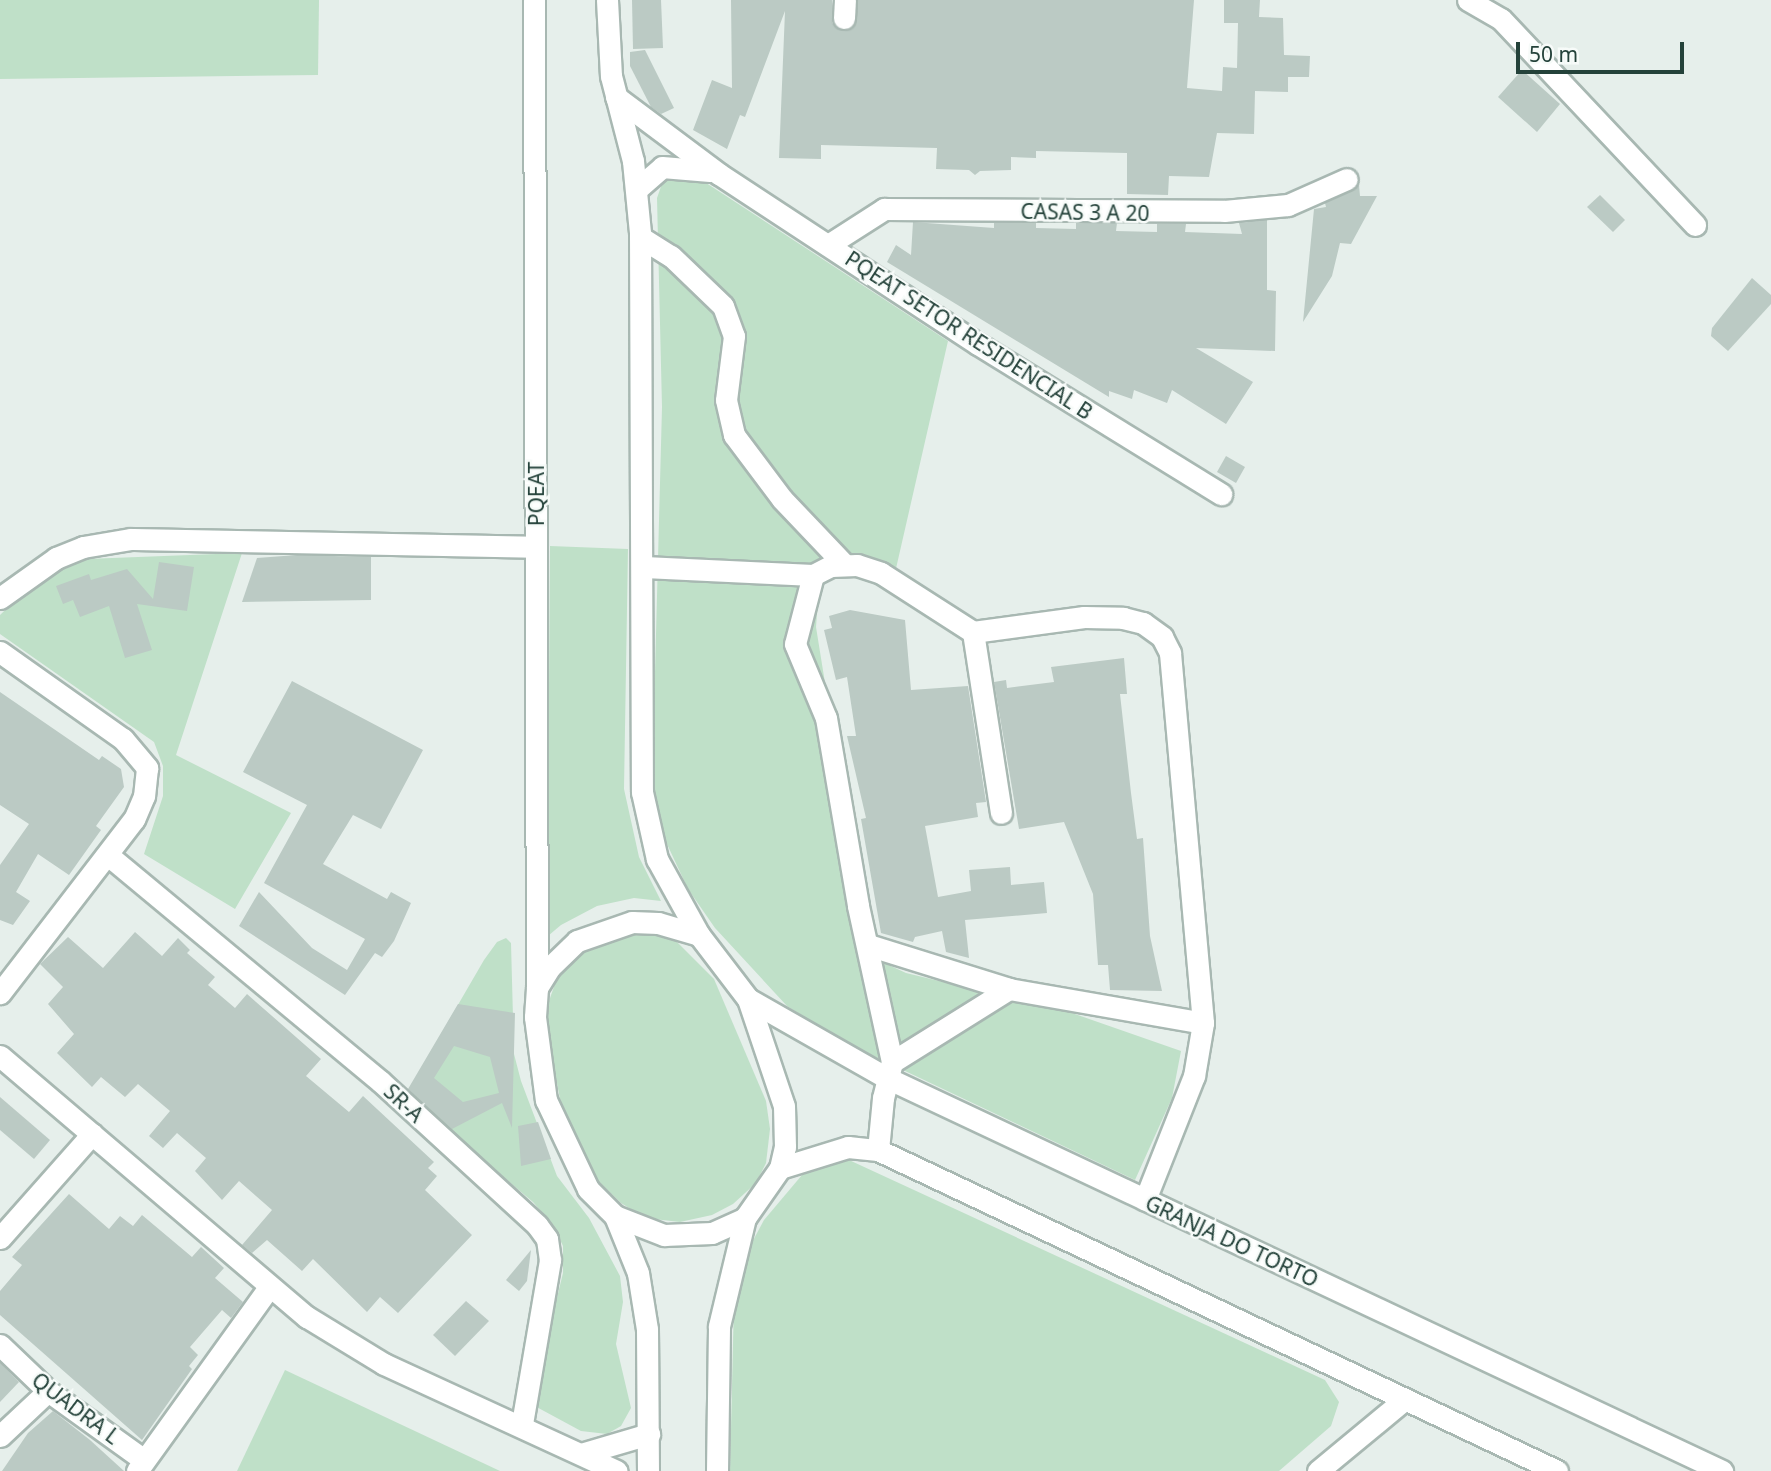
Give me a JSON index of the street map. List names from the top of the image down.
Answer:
{
  "streets": {
    "street": [
      "CASAS 3 A 20",
      "PQEAT SETOR RESIDENCIAL B",
      "PQEAT",
      "SR-A",
      "GRANJA DO TORTO",
      "QUADRA L"
    ]
  },
  "crossings": [
    ["CASAS 3 A 20", "PQEAT SETOR RESIDENCIAL B"]
  ],
  "scale_bar": "50 m"
}
